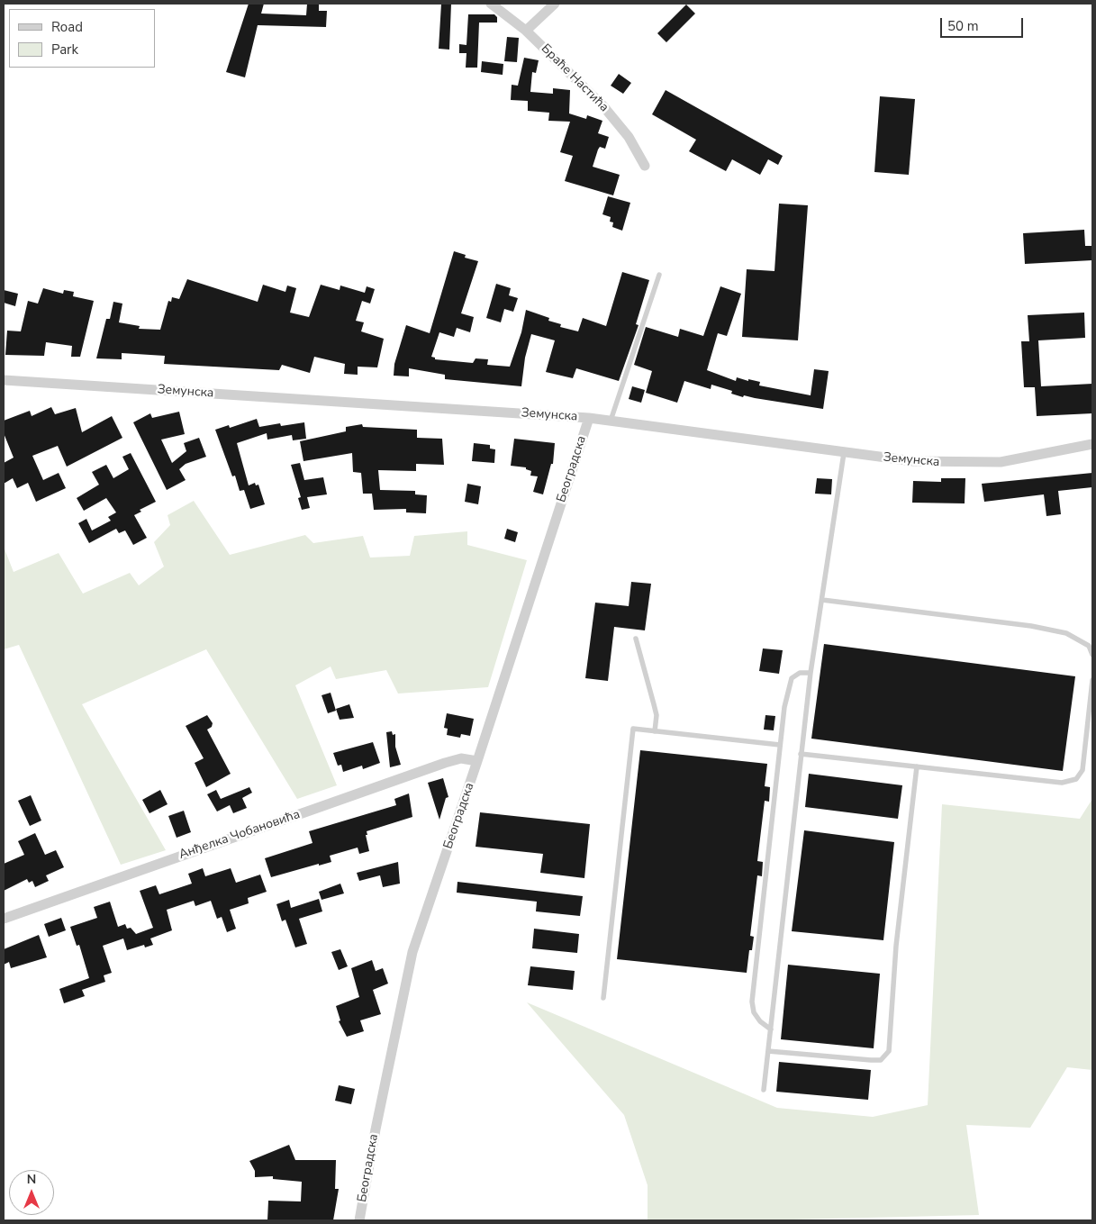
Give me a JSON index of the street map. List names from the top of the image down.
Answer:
{
  "streets": {
    "street": [
      "Браће Настића",
      "Земунска",
      "Београдска",
      "Анђелка Чобановића"
    ]
  },
  "crossings": [
    ["Земунска", "Београдска"],
    ["Београдска", "Анђелка Чобановића"]
  ],
  "legend": ["Road", "Park"],
  "scale_bar": "50 m",
  "north": "top"
}
